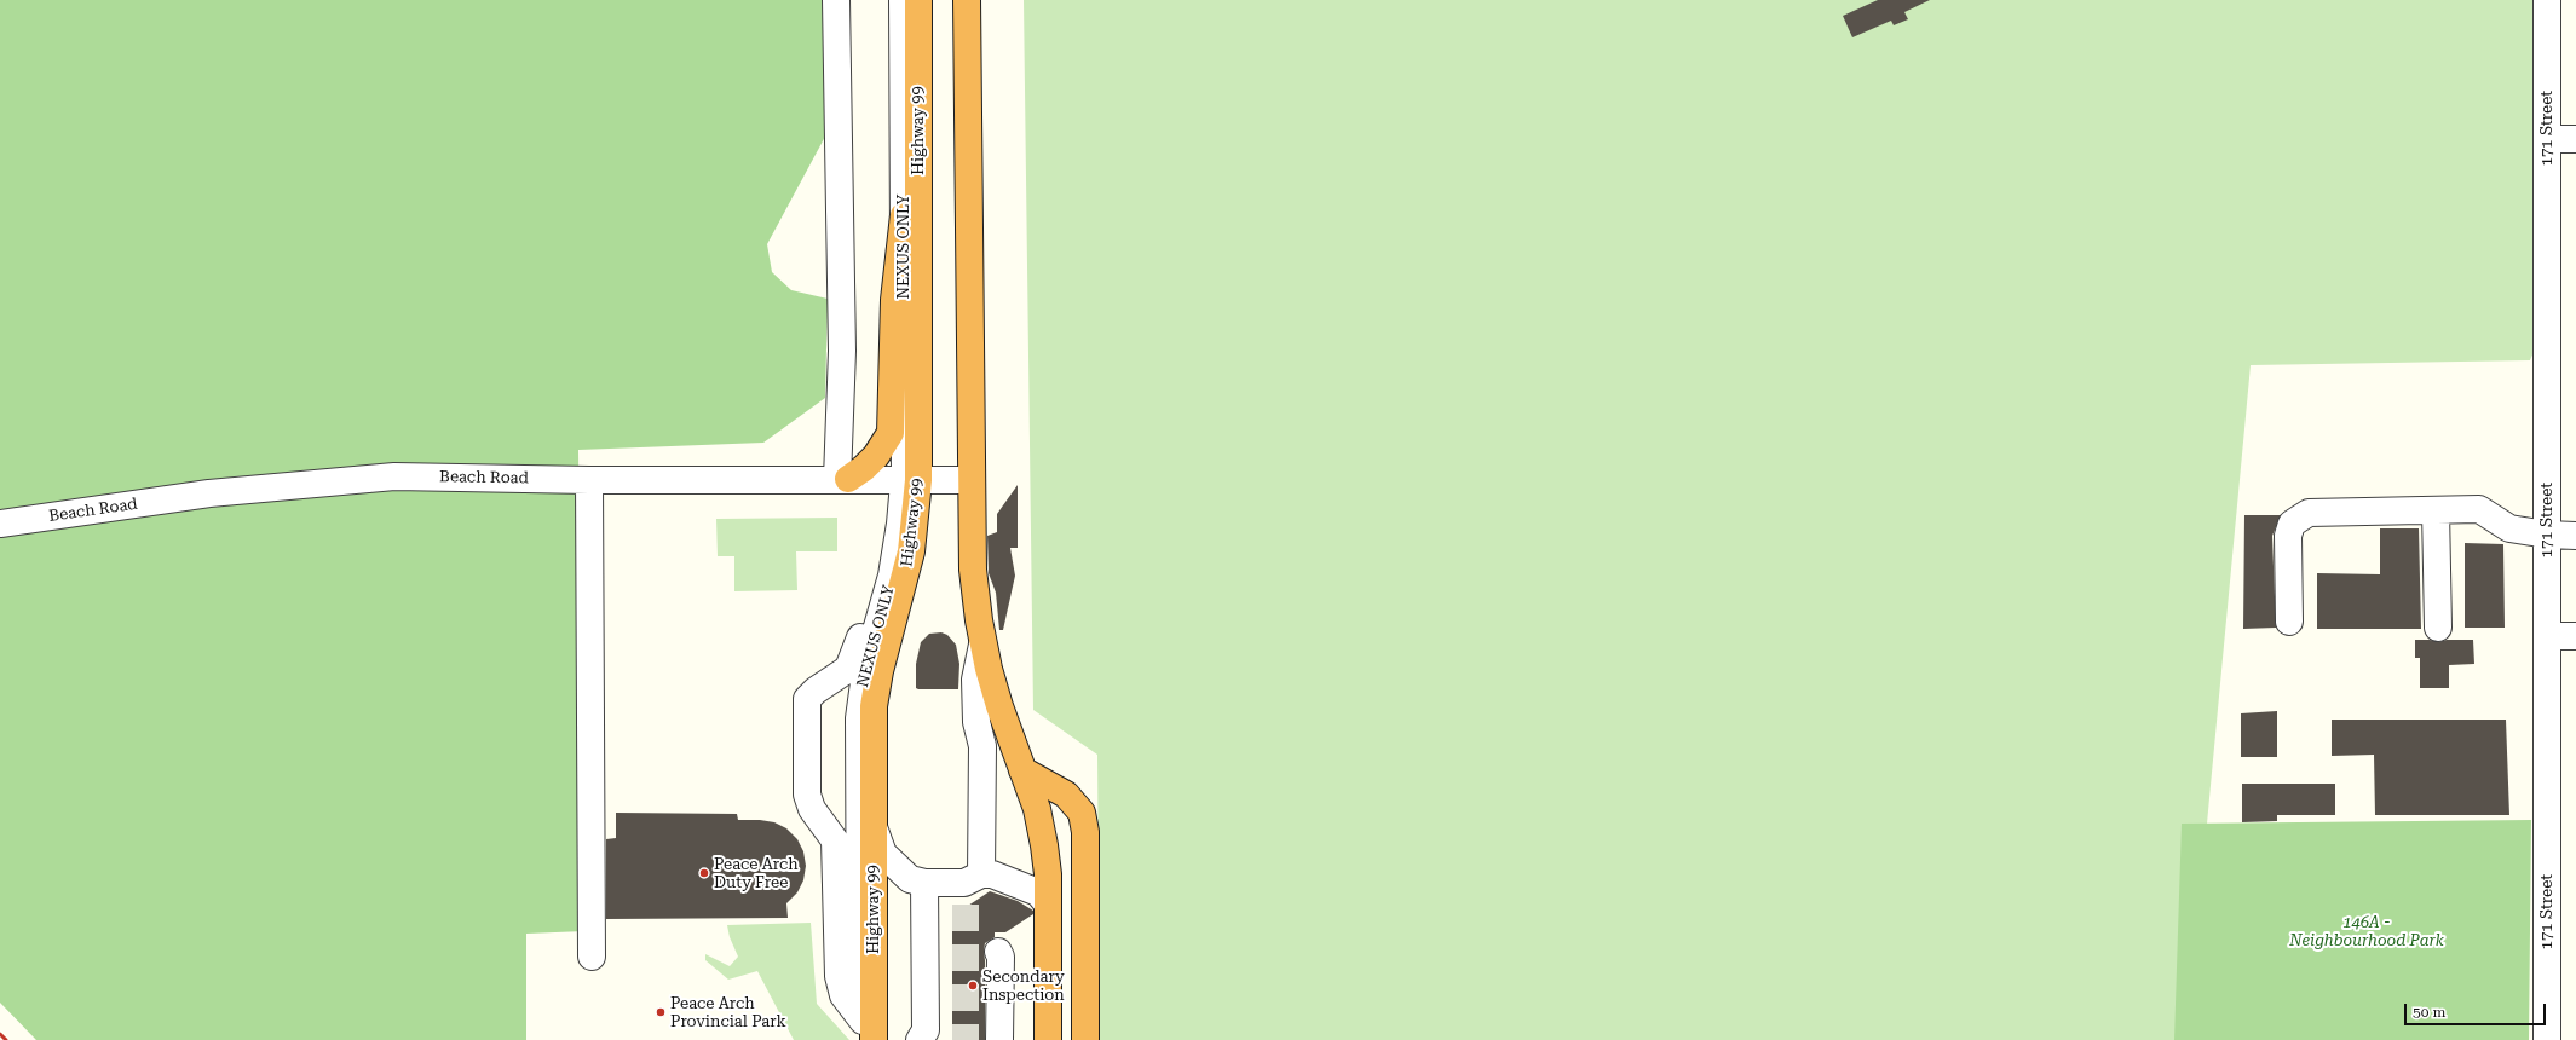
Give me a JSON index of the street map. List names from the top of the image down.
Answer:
{
  "streets": {
    "highway": ["Highway 99"],
    "street": ["171 Street", "NEXUS ONLY", "Beach Road"]
  },
  "crossings": [
    ["Highway 99", "NEXUS ONLY"],
    ["Highway 99", "Beach Road"],
    ["NEXUS ONLY", "Beach Road"]
  ],
  "parks": ["146A - Neighbourhood Park"],
  "places": ["Peace Arch Duty Free", "Secondary Inspection", "Peace Arch Provincial Park"],
  "scale_bar": "50 m"
}
